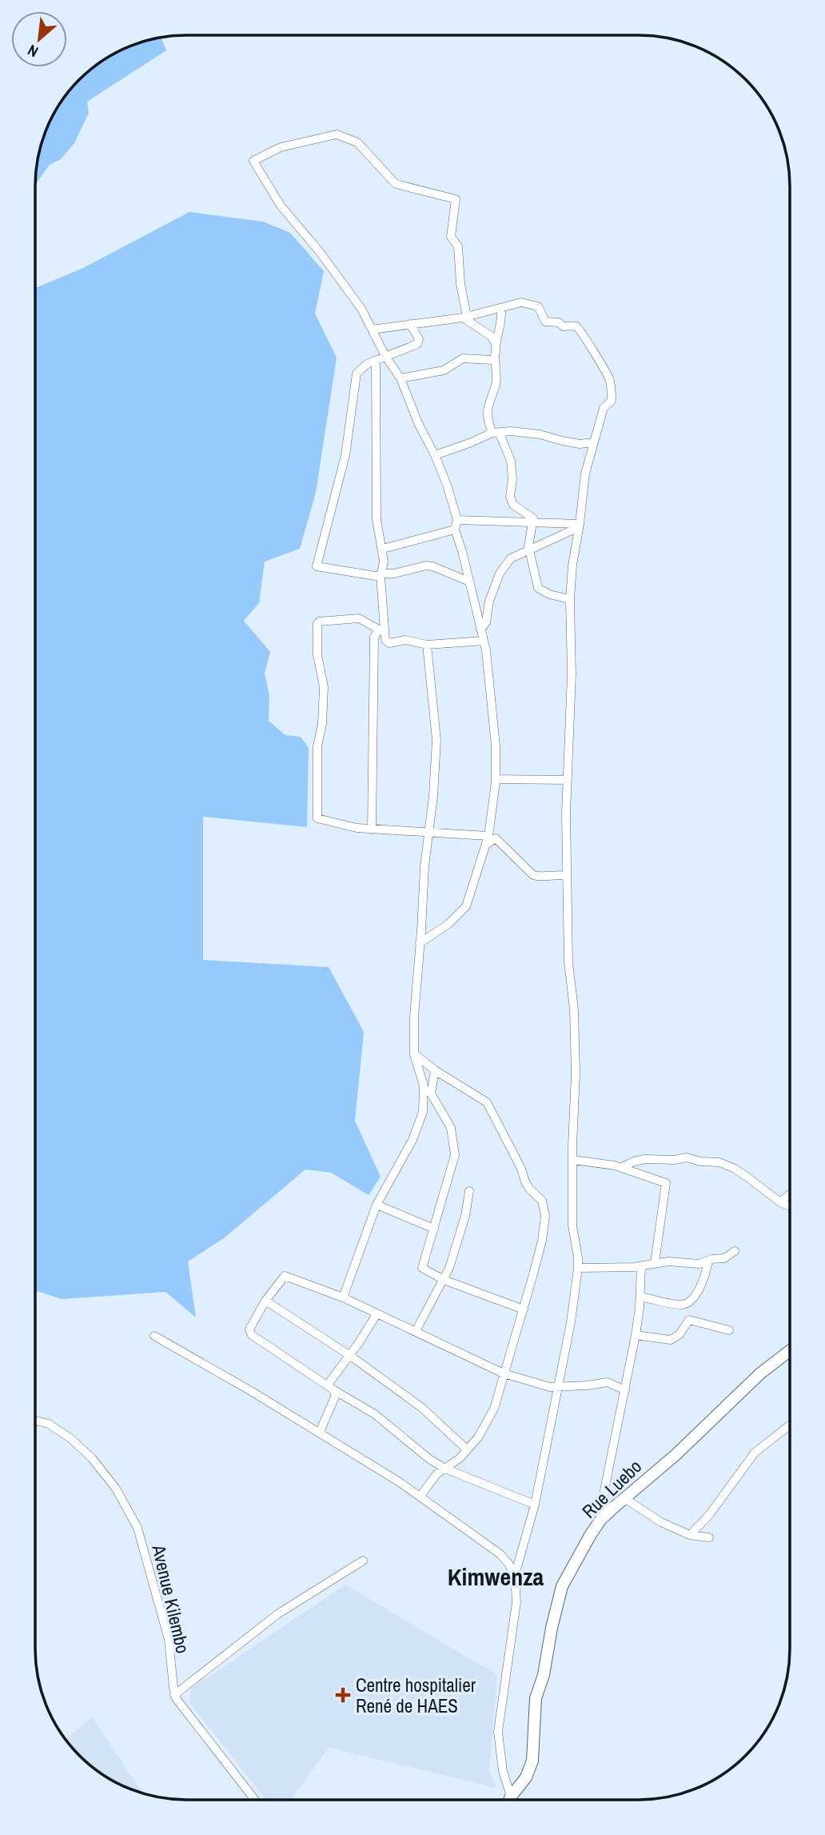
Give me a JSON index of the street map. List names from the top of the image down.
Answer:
{
  "streets": {
    "street": ["Rue Luebo", "Avenue Kilembo"]
  },
  "districts": ["Kimwenza"],
  "places": {
    "health": ["Centre hospitalier René de HAES"]
  },
  "north": "bottom left"
}
